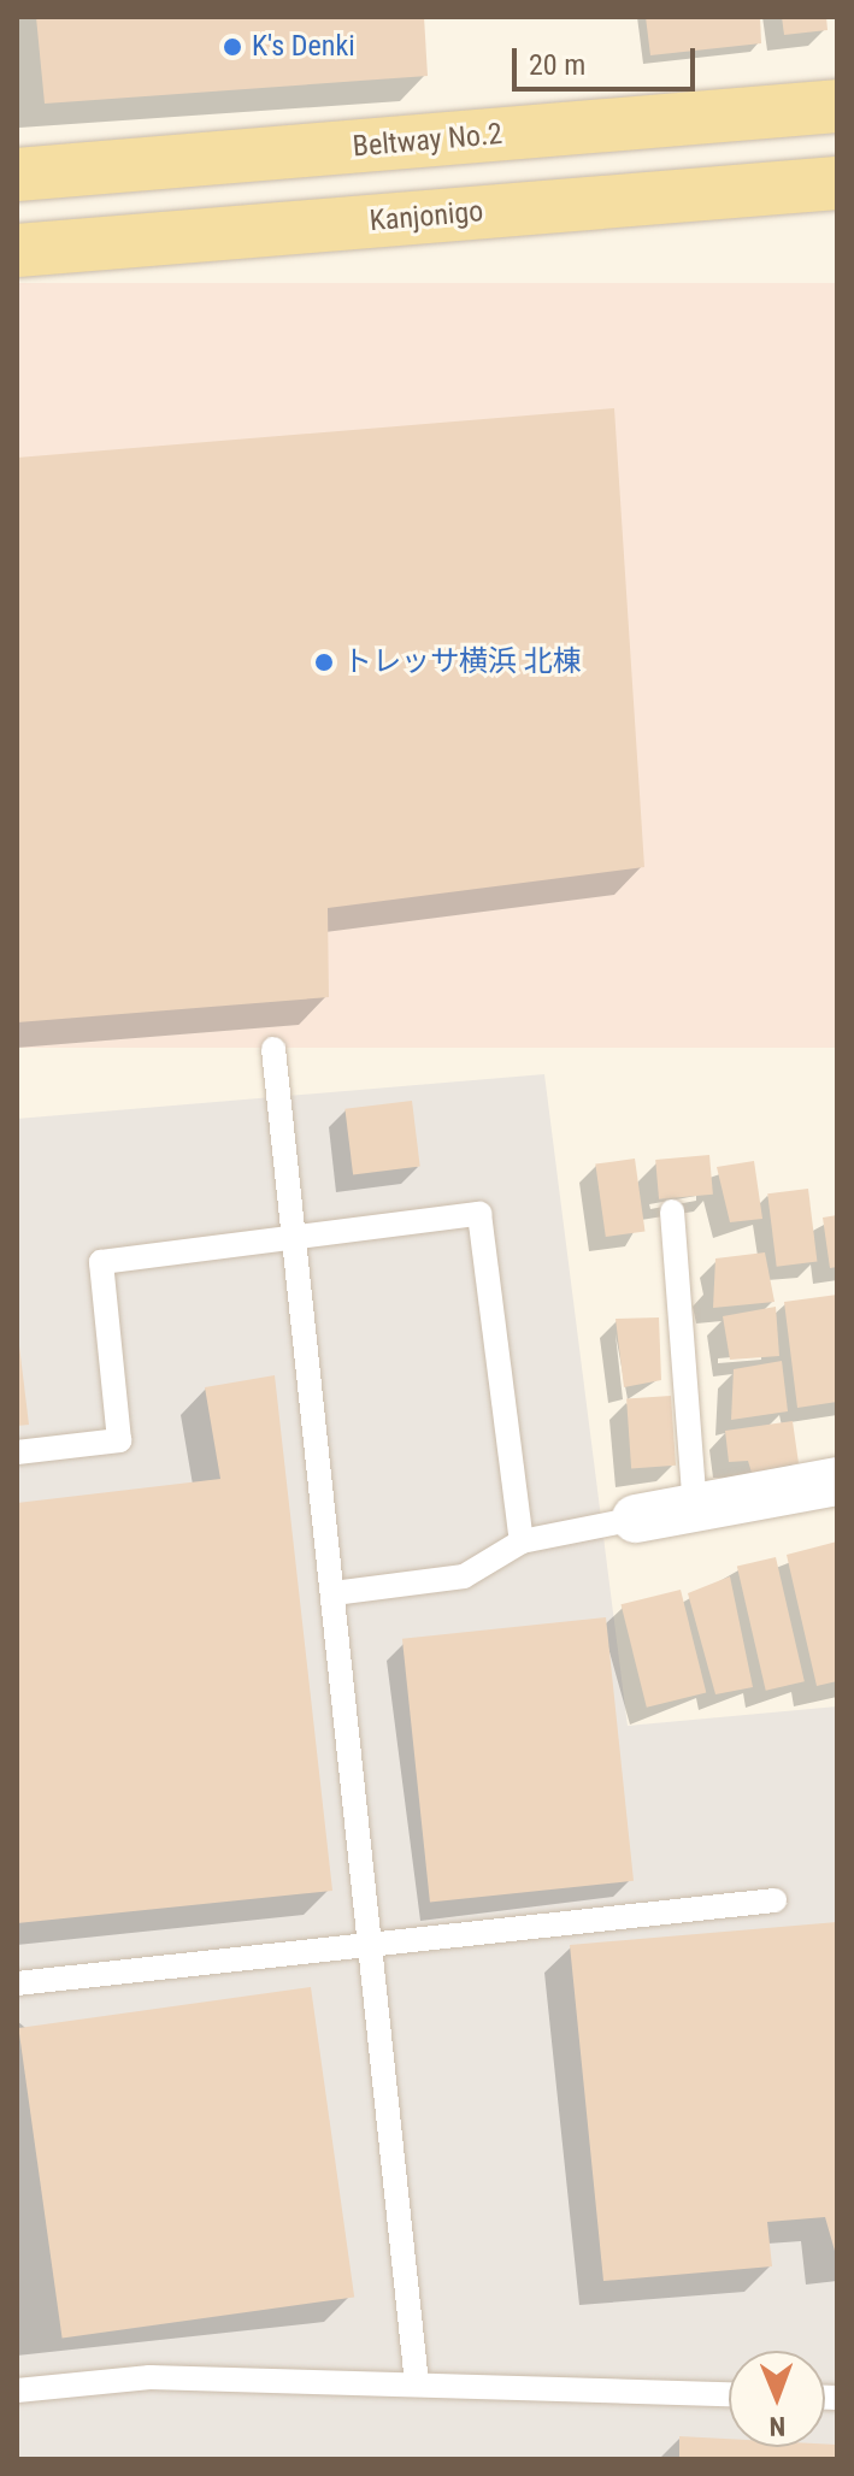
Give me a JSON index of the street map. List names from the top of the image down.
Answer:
{
  "streets": {
    "main road": ["Beltway No.2", "Kanjonigo"]
  },
  "places": ["K's Denki", "トレッサ横浜 北棟"],
  "scale_bar": "20 m",
  "north": "bottom"
}
